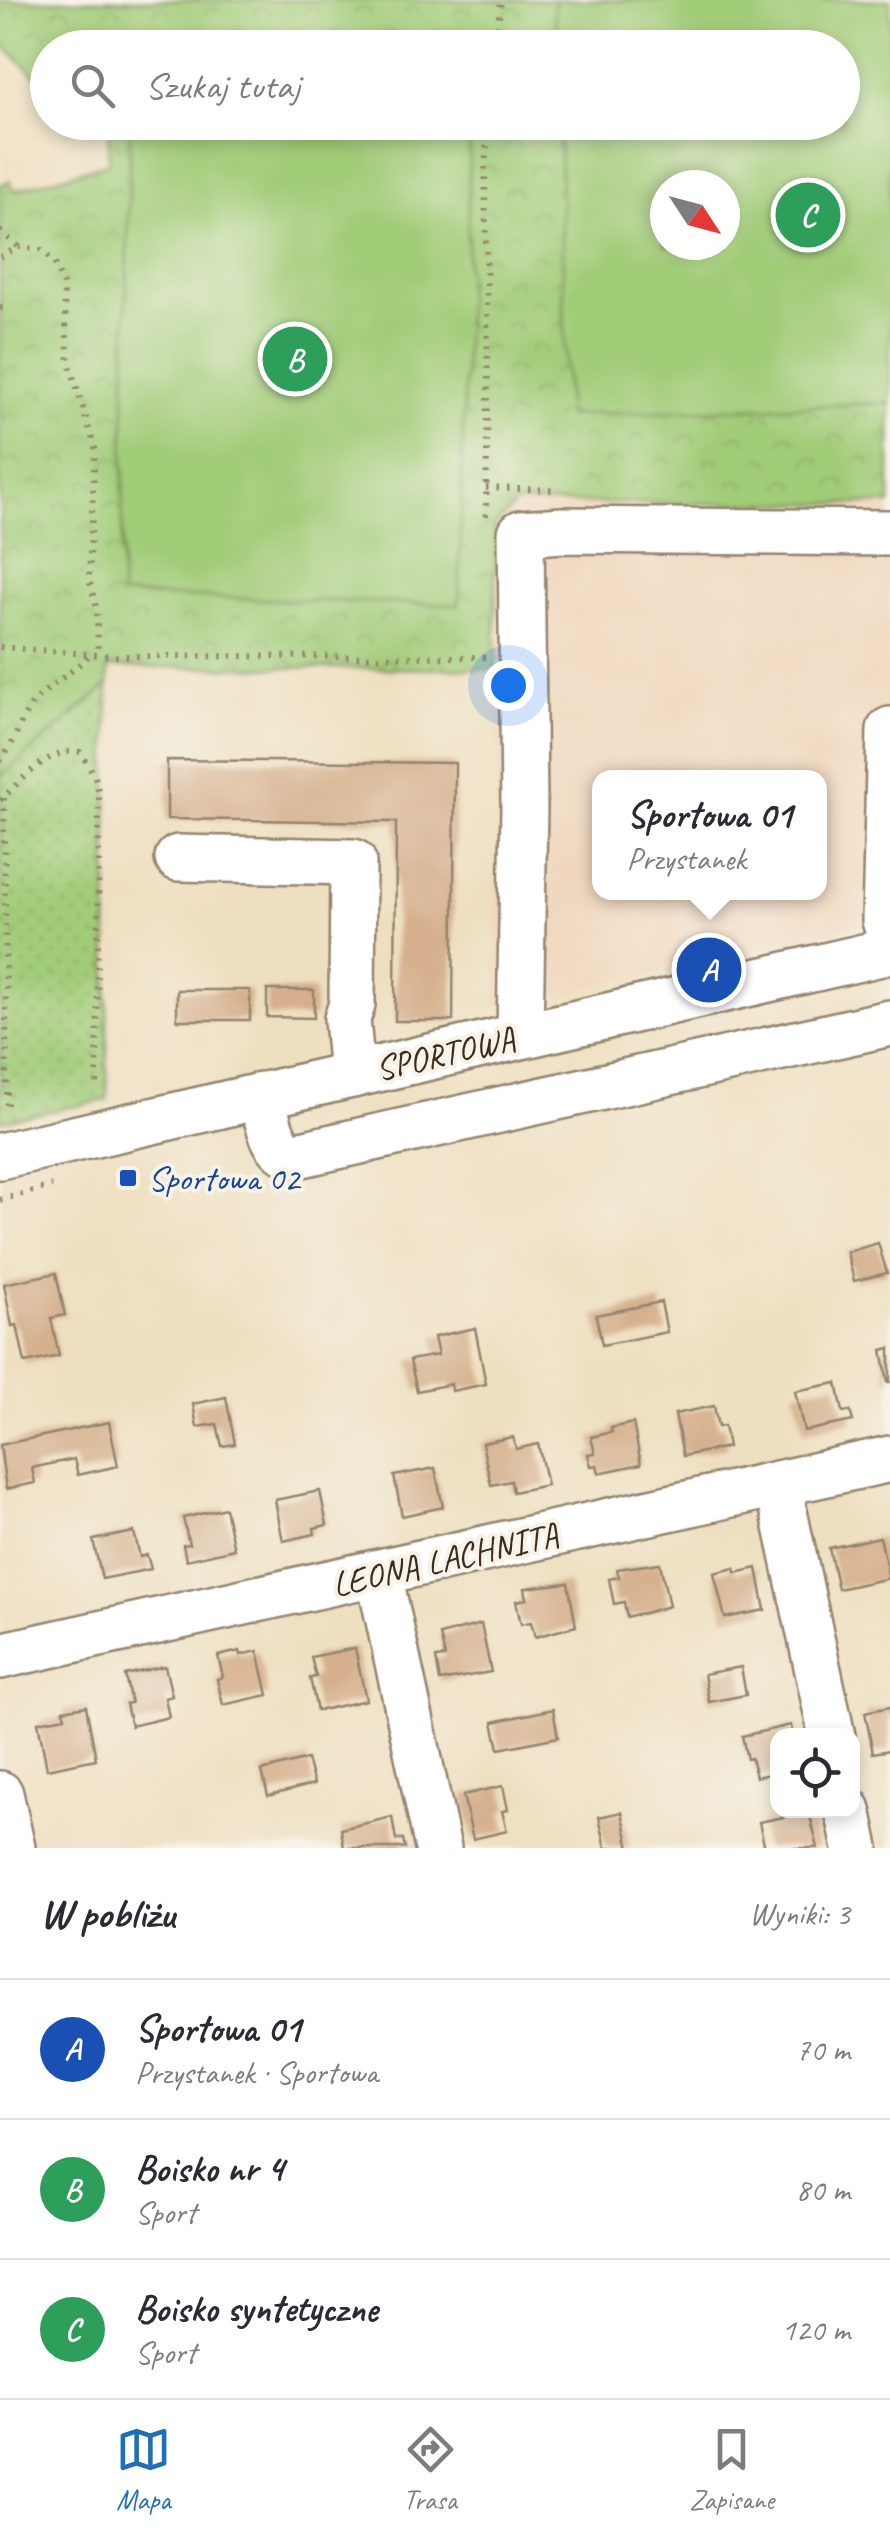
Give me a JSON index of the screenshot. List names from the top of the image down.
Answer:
{
  "streets": {
    "street": ["SPORTOWA", "LEONA LACHNITA"]
  },
  "places": {
    "transit": ["Sportowa 02"]
  },
  "north": "bottom right",
  "page": {
    "search": "Szukaj tutaj",
    "pins": ["C", "B", "A"],
    "popup": ["Sportowa 01", "Przystanek"],
    "heading": ["W pobliżu", "Wyniki: 3"],
    "list": [
      {
        "mark": "A",
        "name": "Sportowa 01",
        "note": "Przystanek · Sportowa",
        "value": "70 m"
      },
      {
        "mark": "B",
        "name": "Boisko nr 4",
        "note": "Sport",
        "value": "80 m"
      },
      {
        "mark": "C",
        "name": "Boisko syntetyczne",
        "note": "Sport",
        "value": "120 m"
      }
    ],
    "nav": ["Mapa", "Trasa", "Zapisane"]
  }
}
